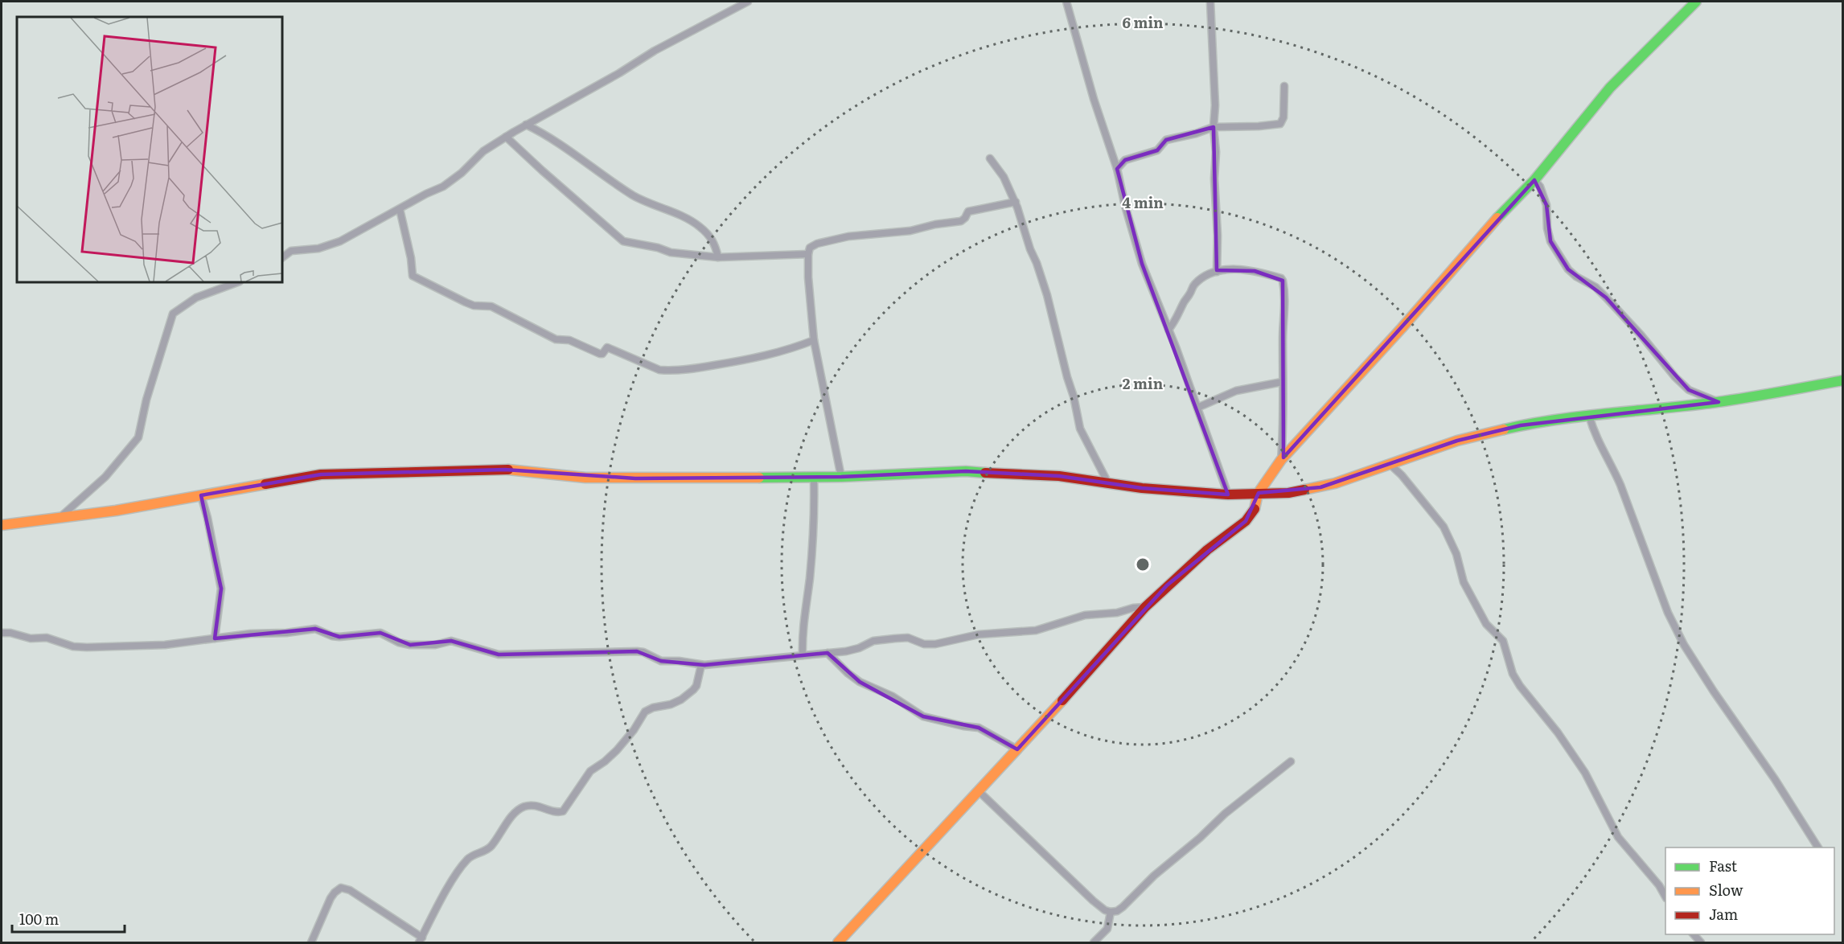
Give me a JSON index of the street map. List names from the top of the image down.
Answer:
{
  "legend": ["Fast", "Slow", "Jam"],
  "scale_bar": "100 m",
  "rings": ["6 min", "4 min", "2 min"]
}
